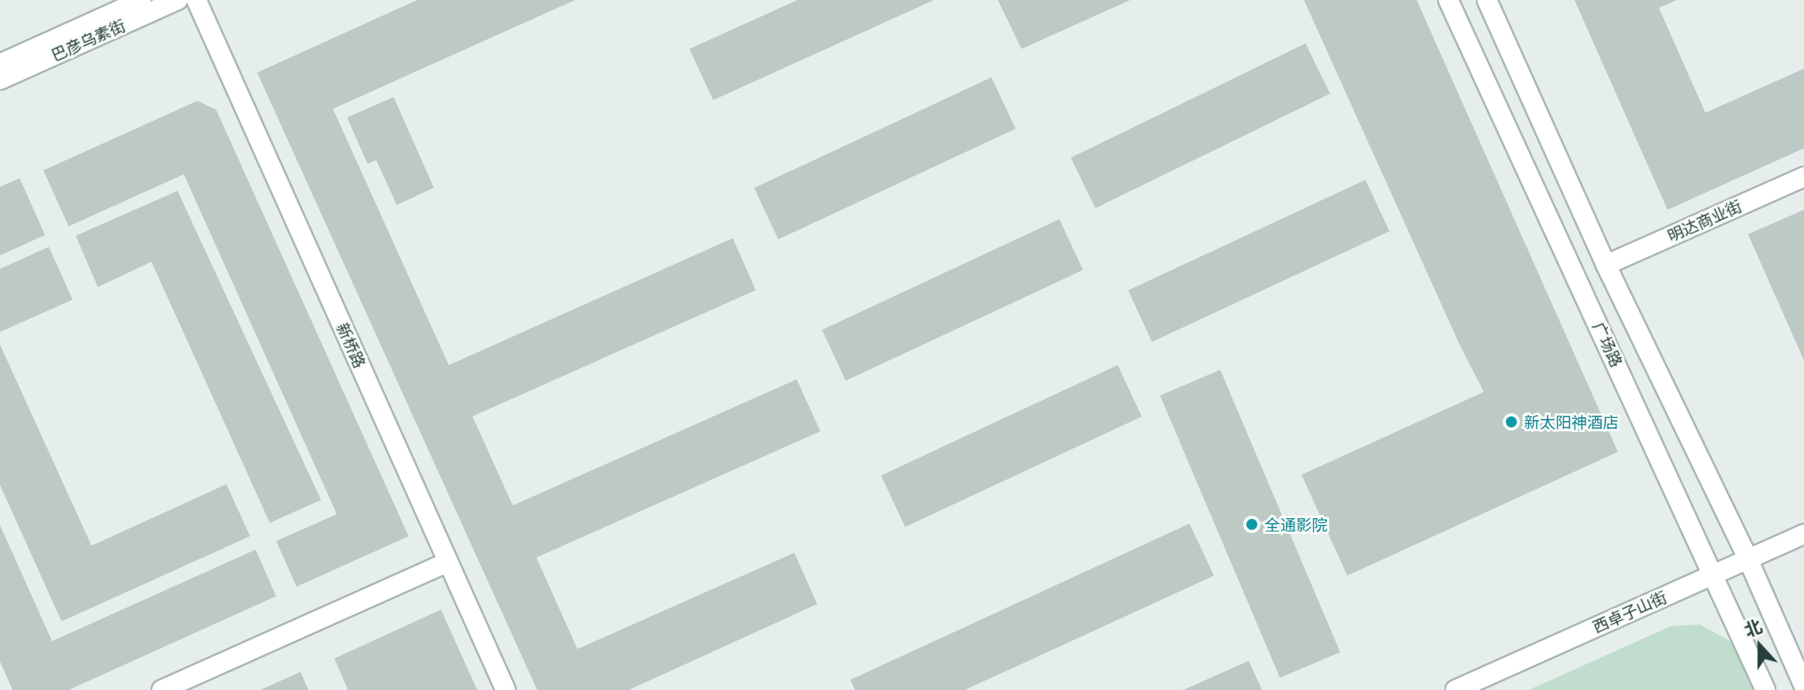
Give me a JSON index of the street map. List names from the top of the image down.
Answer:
{
  "streets": {
    "street": [
      "巴彦乌素街",
      "明达商业街",
      "广场路",
      "新桥路",
      "西卓子山街"
    ]
  },
  "crossings": [
    ["明达商业街", "广场路"],
    ["广场路", "西卓子山街"]
  ],
  "places": ["新太阳神酒店", "全通影院"],
  "north": "top"
}
